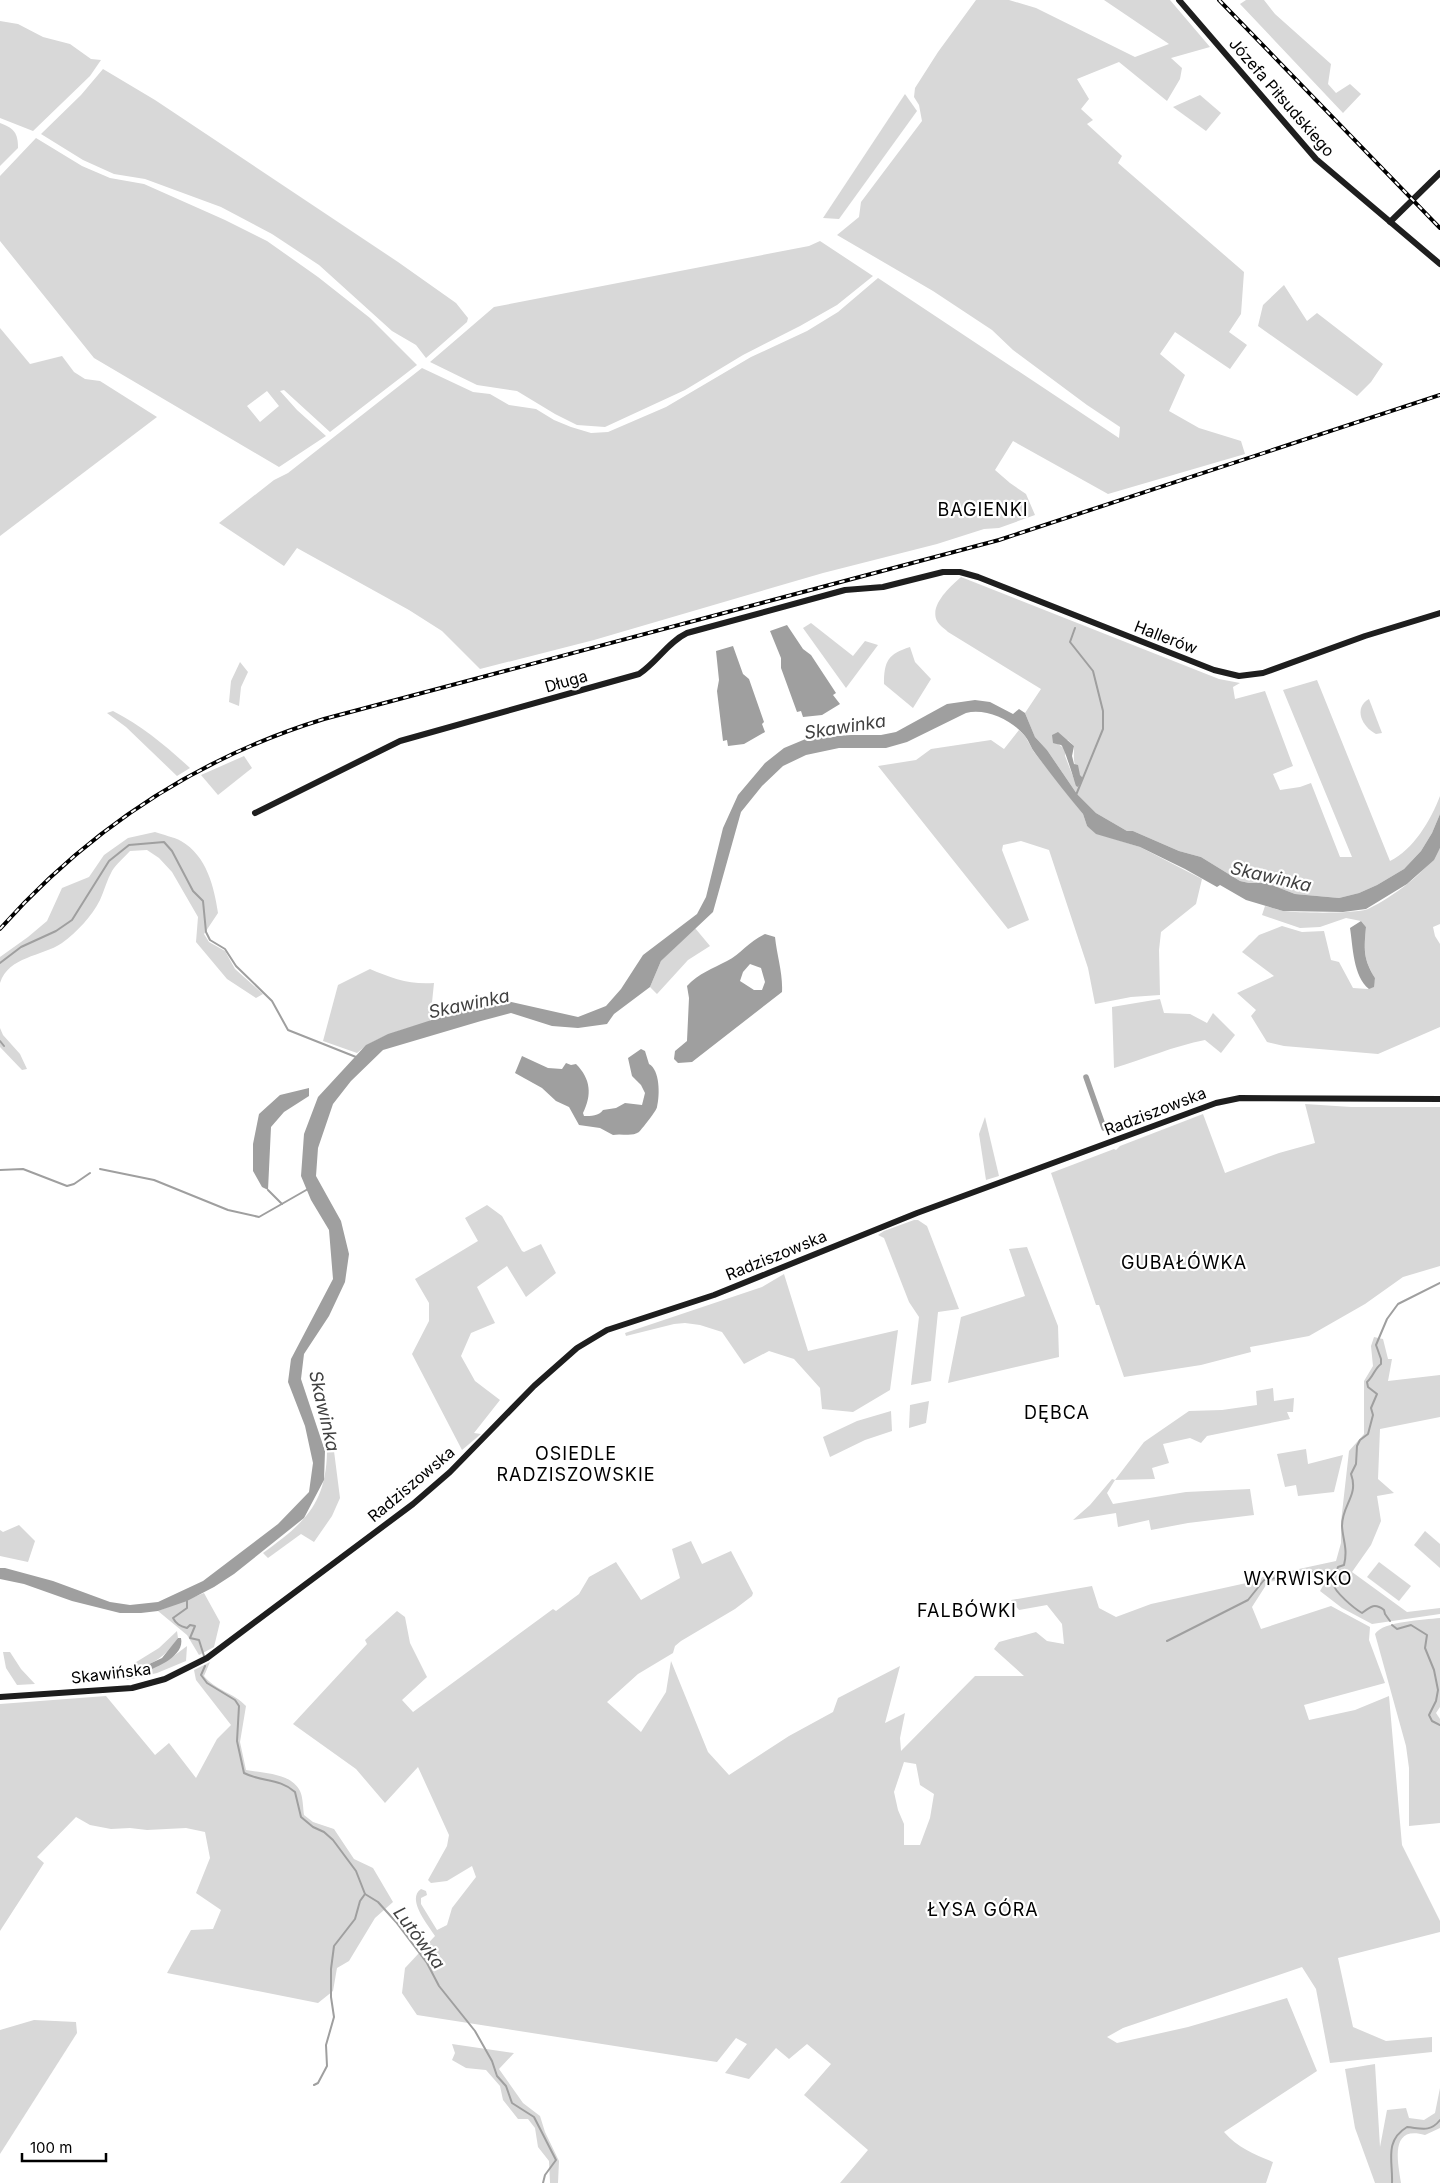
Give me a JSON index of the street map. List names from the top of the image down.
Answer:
{
  "streets": {
    "street": [
      "Józefa Piłsudskiego",
      "Hallerów",
      "Długa",
      "Radziszowska",
      "Skawińska"
    ]
  },
  "crossings": [
    ["Hallerów", "Długa"],
    ["Radziszowska", "Skawińska"]
  ],
  "districts": [
    "BAGIENKI",
    "GUBAŁÓWKA",
    "DĘBCA",
    "OSIEDLE RADZISZOWSKIE",
    "WYRWISKO",
    "FALBÓWKI",
    "ŁYSA GÓRA"
  ],
  "water": ["Skawinka", "Lutówka"],
  "scale_bar": "100 m"
}
